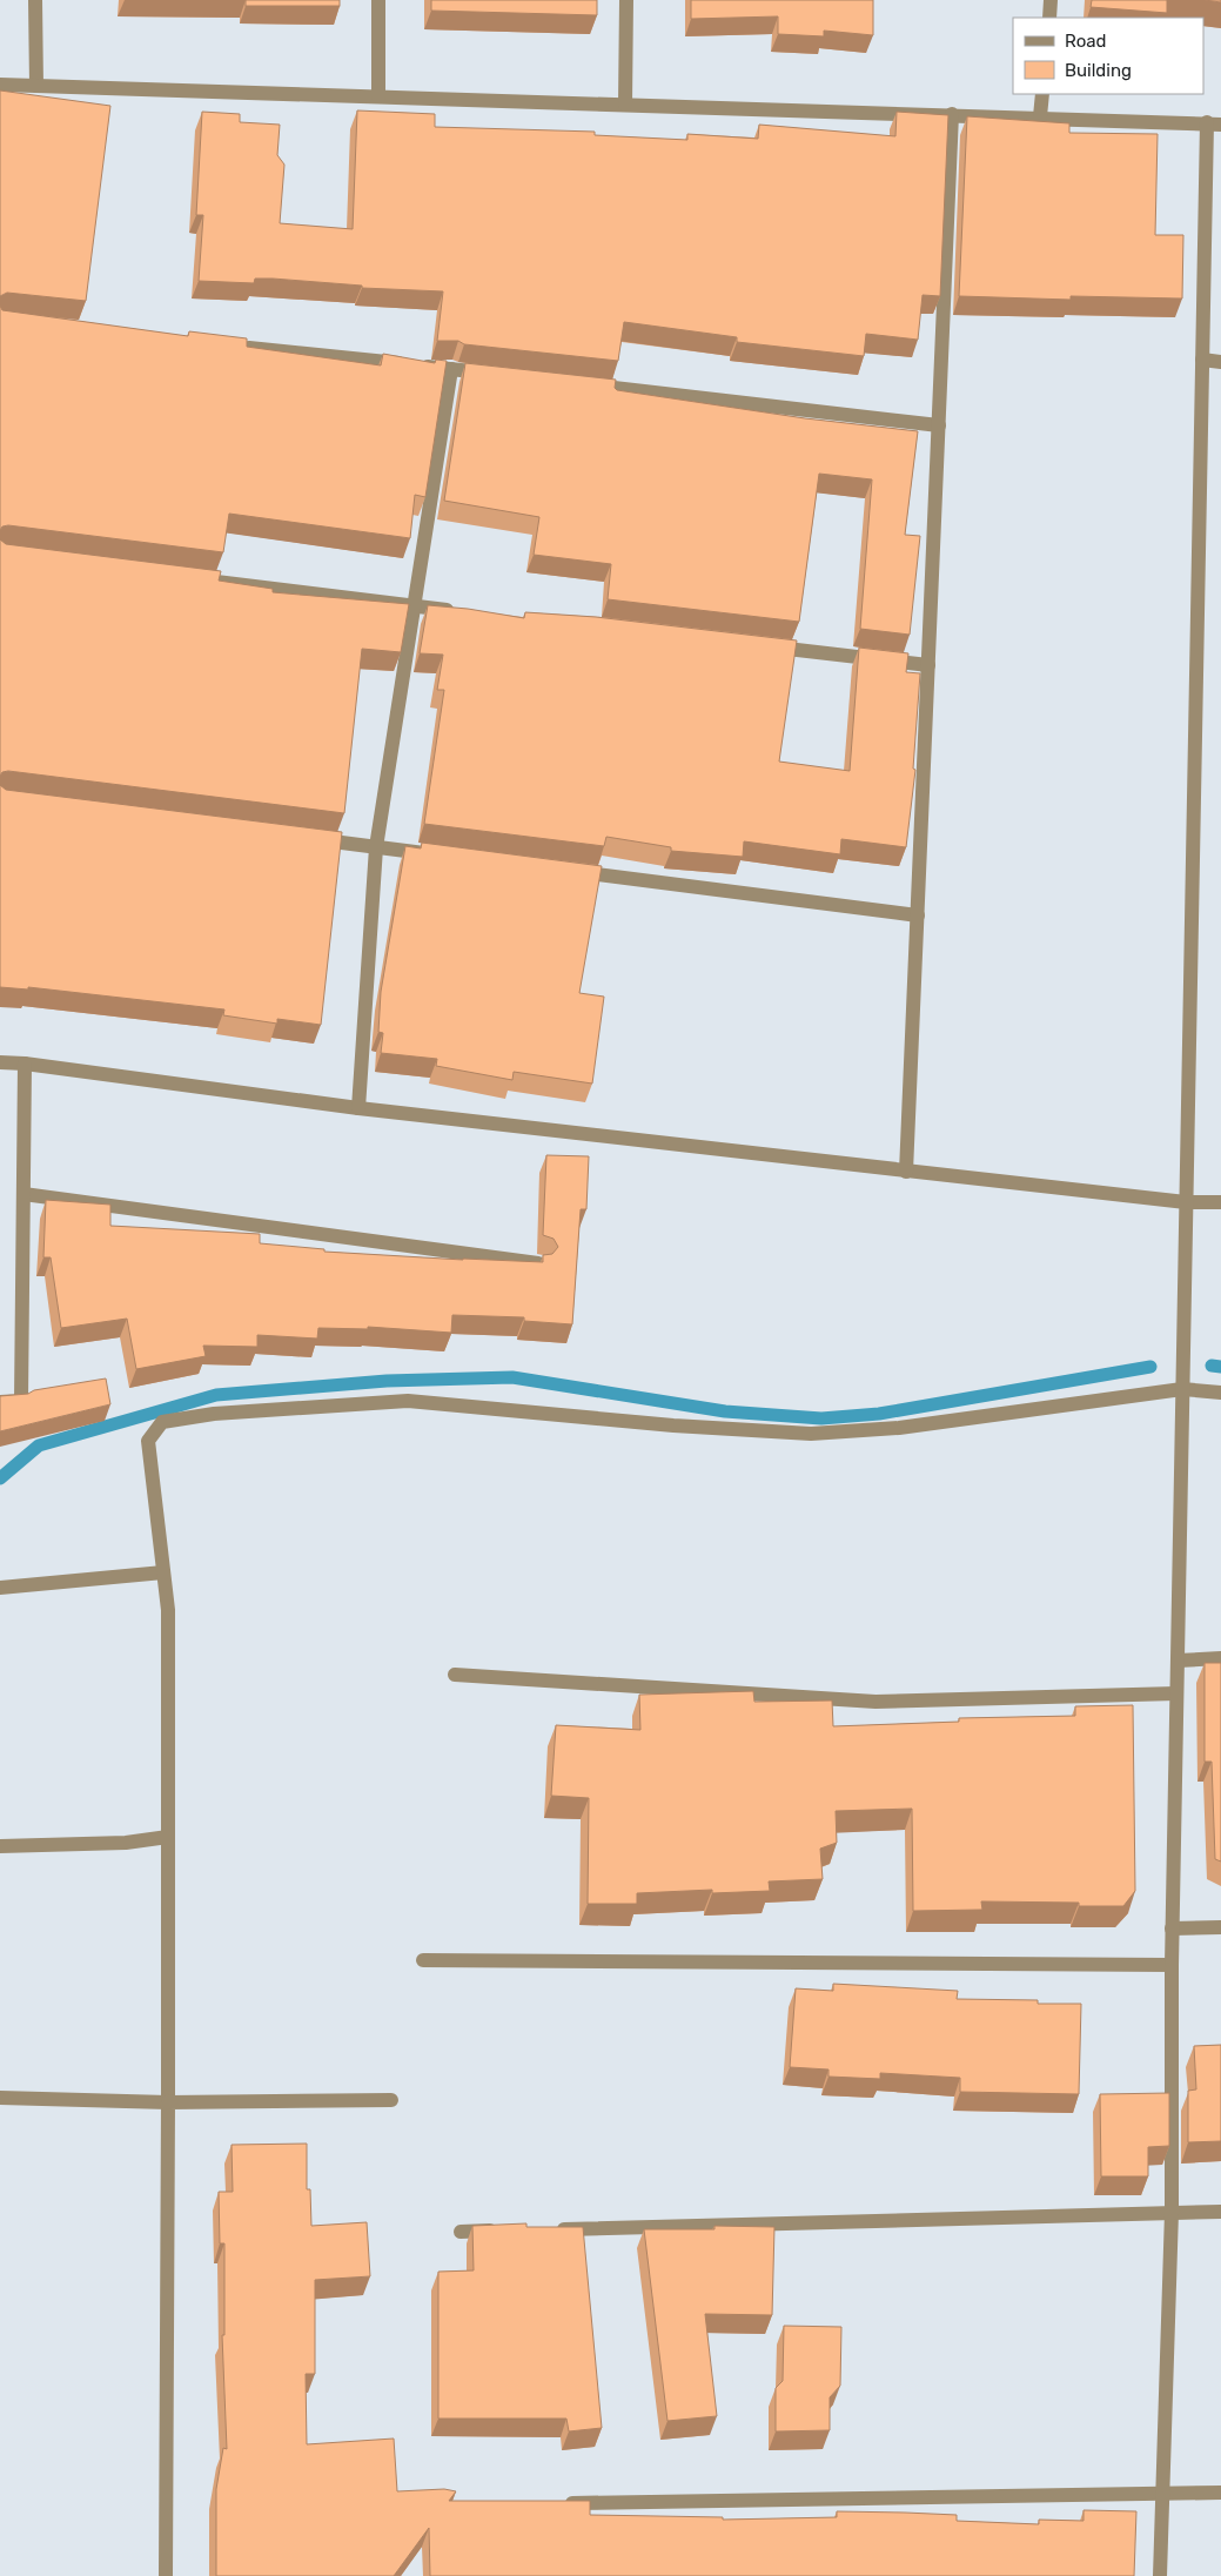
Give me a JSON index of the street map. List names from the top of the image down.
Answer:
{
  "legend": ["Road", "Building"]
}
